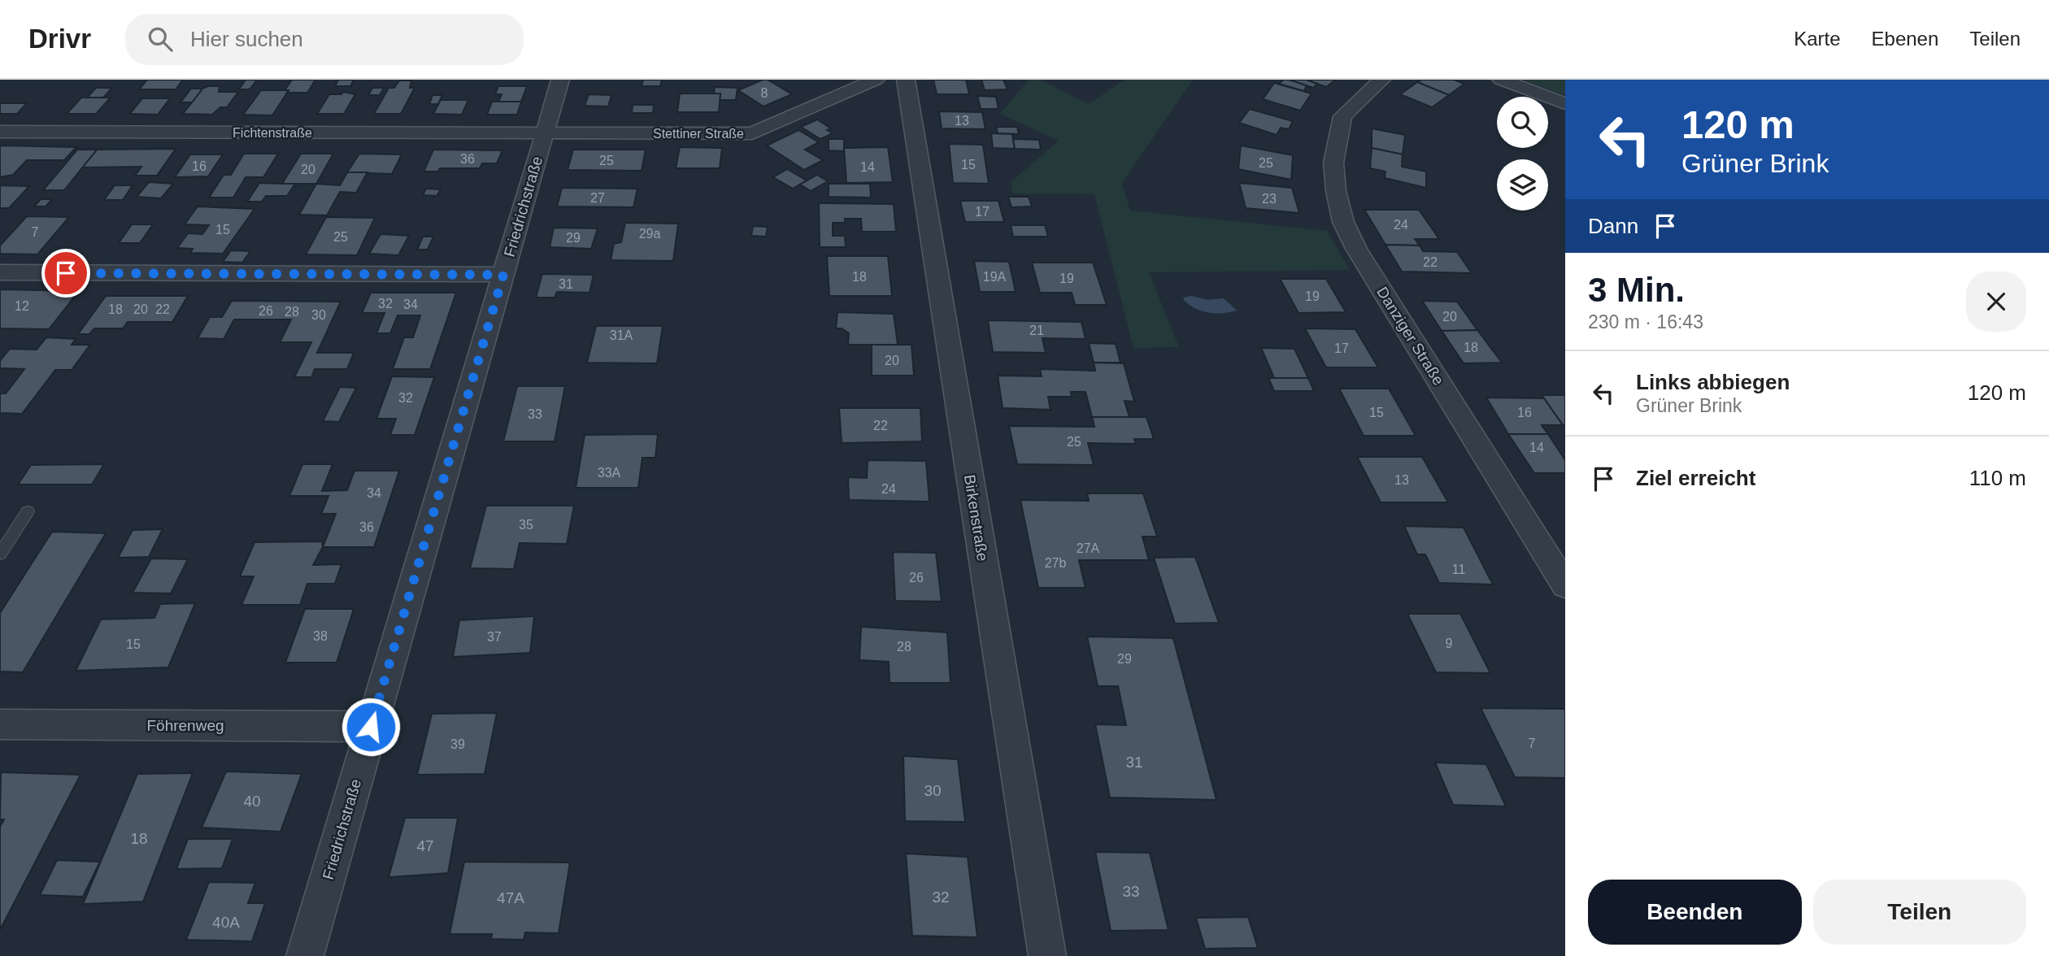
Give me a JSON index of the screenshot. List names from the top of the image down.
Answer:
{
  "streets": {
    "street": [
      "Fichtenstraße",
      "Stettiner Straße",
      "Friedrichstraße",
      "Danziger Straße",
      "Birkenstraße",
      "Föhrenweg"
    ]
  },
  "crossings": [
    ["Fichtenstraße", "Stettiner Straße"],
    ["Fichtenstraße", "Friedrichstraße"],
    ["Stettiner Straße", "Friedrichstraße"],
    ["Friedrichstraße", "Föhrenweg"]
  ],
  "house_numbers": [
    "8",
    "13",
    "36",
    "25",
    "25",
    "15",
    "16",
    "14",
    "20",
    "27",
    "23",
    "17",
    "24",
    "15",
    "7",
    "29a",
    "25",
    "29",
    "22",
    "18",
    "19A",
    "19",
    "31",
    "19",
    "32",
    "34",
    "12",
    "18",
    "20",
    "22",
    "26",
    "28",
    "30",
    "20",
    "21",
    "31A",
    "18",
    "17",
    "20",
    "32",
    "15",
    "16",
    "33",
    "22",
    "25",
    "14",
    "33A",
    "13",
    "24",
    "34",
    "35",
    "36",
    "27A",
    "27b",
    "11",
    "26",
    "38",
    "37",
    "9",
    "15",
    "28",
    "29",
    "7",
    "39",
    "31",
    "30",
    "40",
    "18",
    "47",
    "33",
    "32",
    "47A",
    "40A"
  ],
  "page": {
    "header": "Drivr",
    "search": "Hier suchen",
    "nav": ["Karte", "Ebenen", "Teilen"],
    "turn": ["120 m", "Grüner Brink"],
    "then": "Dann",
    "heading": ["3 Min.", "230 m · 16:43"],
    "list": [
      {
        "name": "Links abbiegen",
        "note": "Grüner Brink",
        "value": "120 m"
      },
      {
        "name": "Ziel erreicht",
        "value": "110 m"
      }
    ],
    "buttons": ["Beenden", "Teilen"]
  }
}
